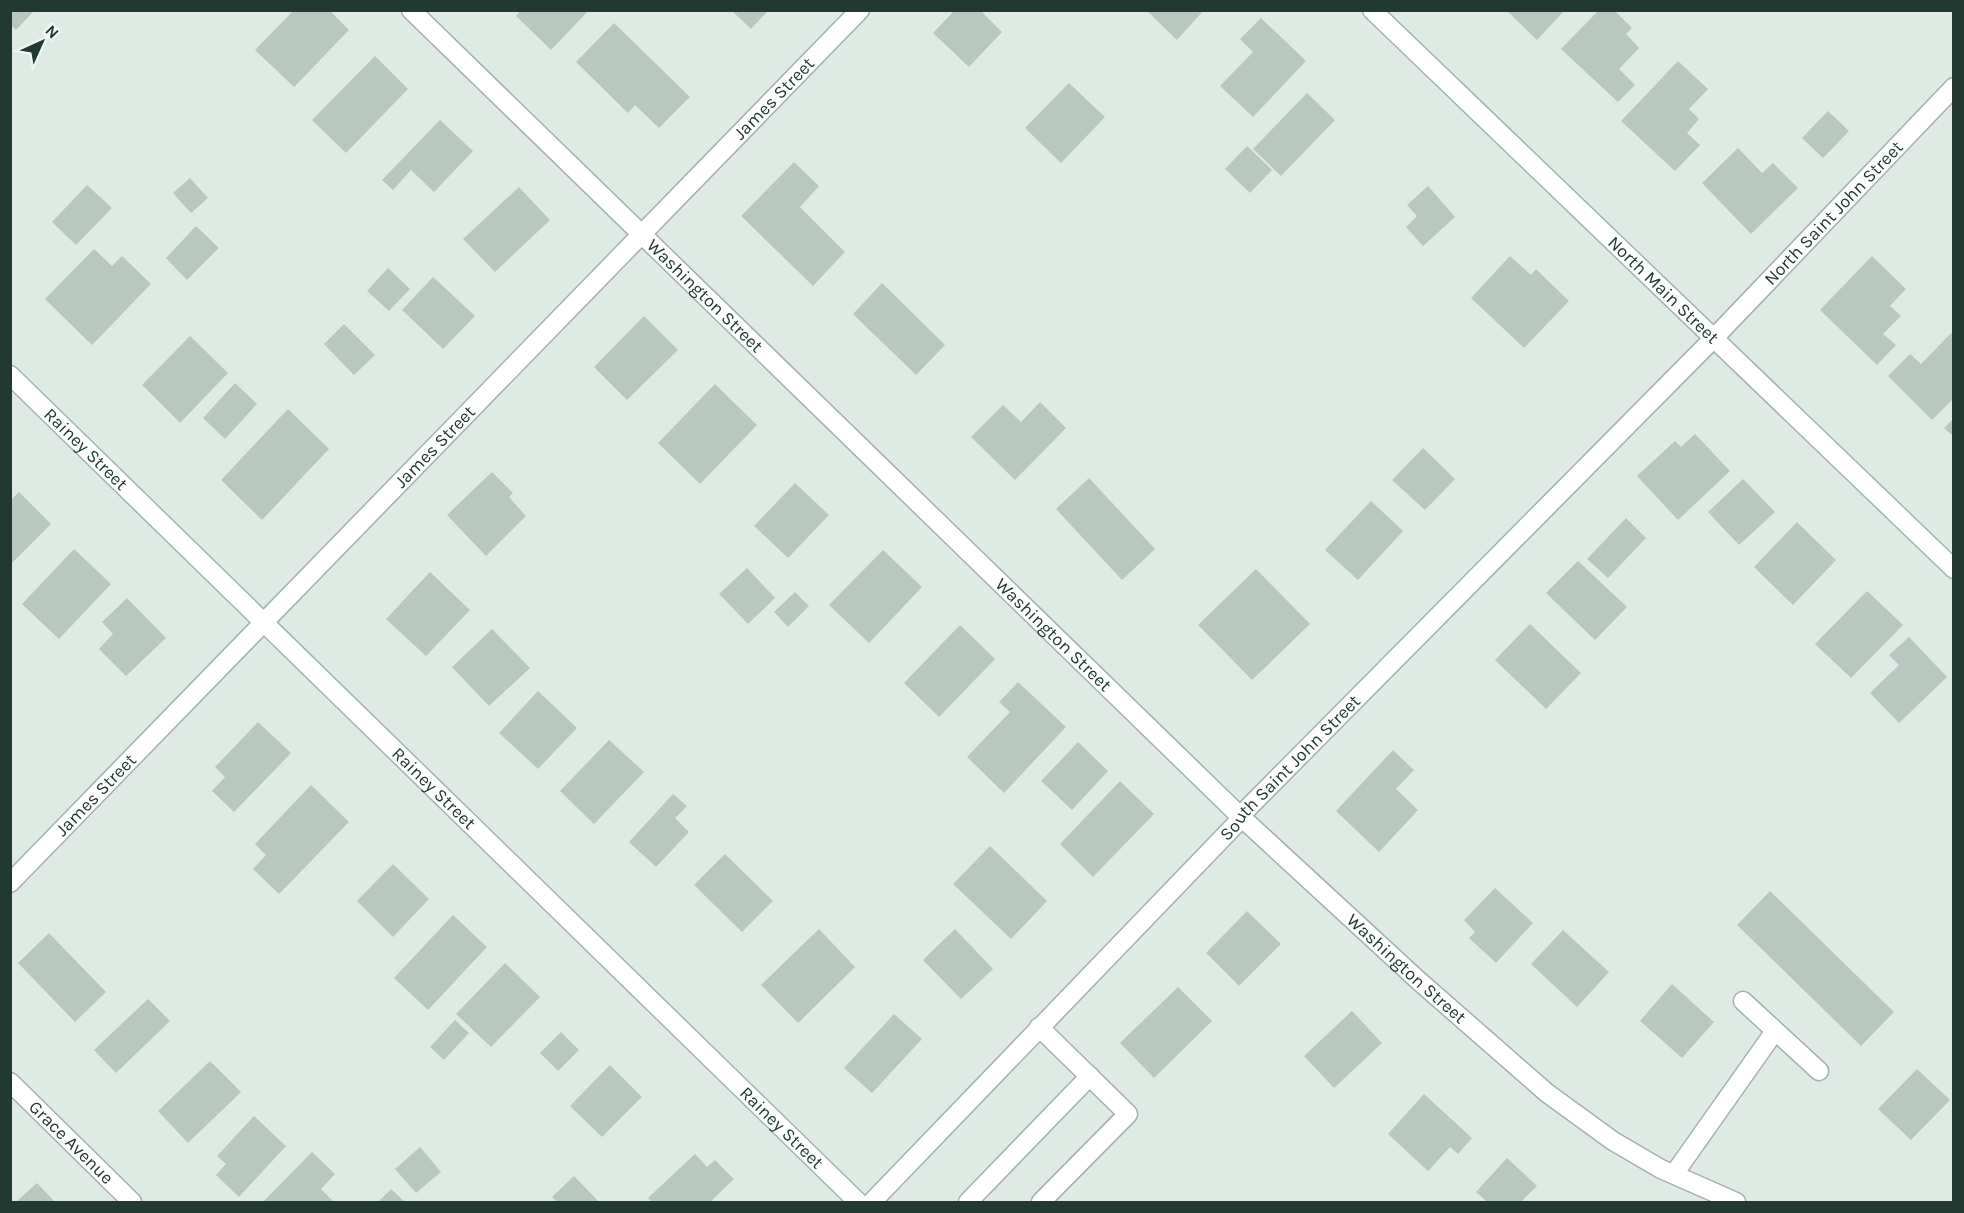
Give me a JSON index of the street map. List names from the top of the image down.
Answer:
{
  "streets": {
    "street": [
      "James Street",
      "North Saint John Street",
      "North Main Street",
      "Washington Street",
      "Rainey Street",
      "South Saint John Street",
      "Grace Avenue"
    ]
  },
  "crossings": [
    ["James Street", "Washington Street"],
    ["James Street", "Rainey Street"],
    ["North Saint John Street", "North Main Street"],
    ["North Saint John Street", "South Saint John Street"],
    ["North Main Street", "South Saint John Street"],
    ["Washington Street", "South Saint John Street"]
  ],
  "north": "top right"
}
